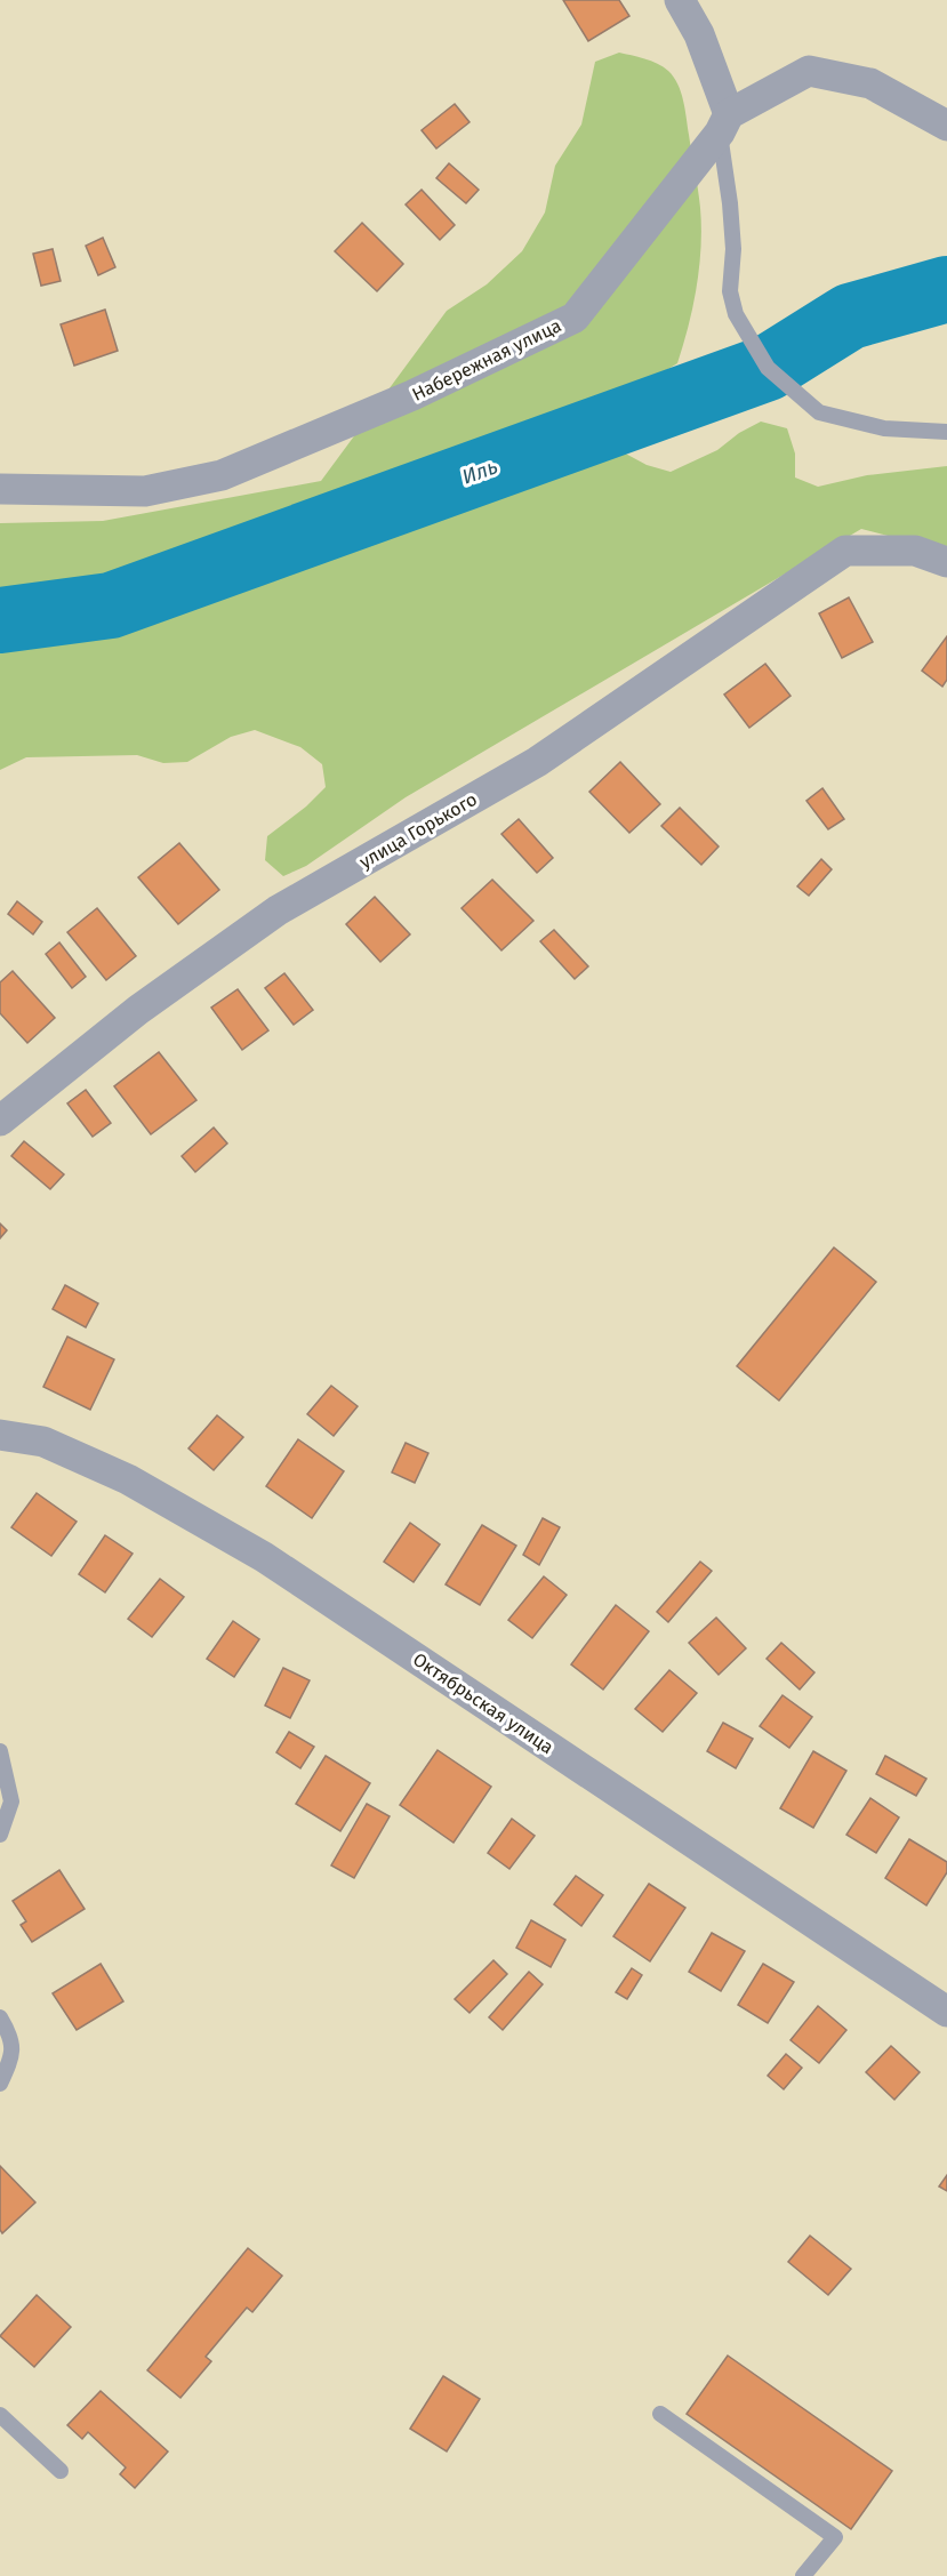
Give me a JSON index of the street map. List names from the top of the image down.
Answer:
{
  "streets": {
    "street": ["Набережная улица", "улица Горького", "Октябрьская улица"]
  },
  "water": ["Иль"]
}
